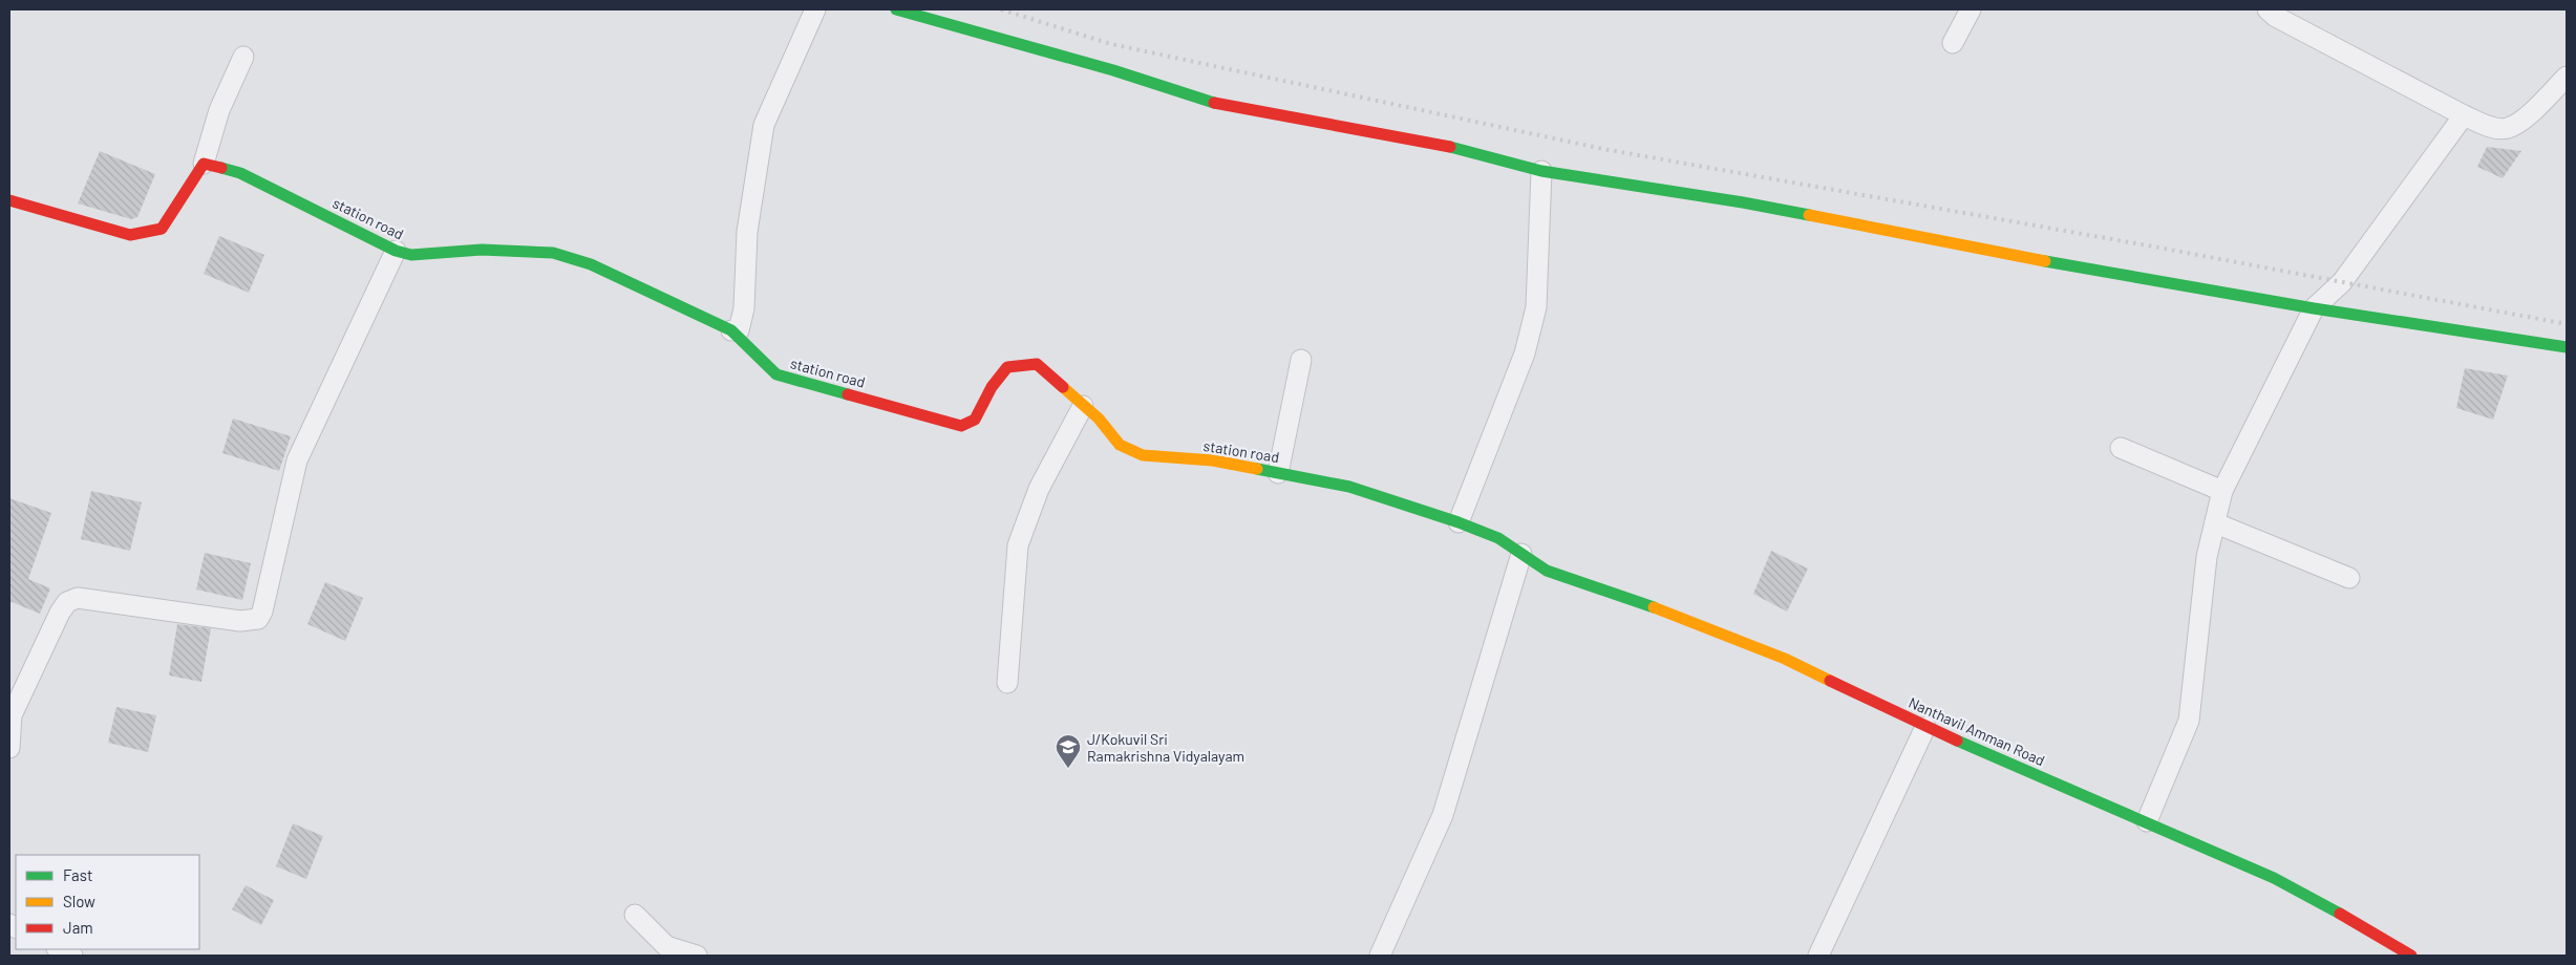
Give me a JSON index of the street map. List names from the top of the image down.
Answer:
{
  "streets": {
    "street": ["station road", "Nanthavil Amman Road"]
  },
  "crossings": [
    ["station road", "Nanthavil Amman Road"]
  ],
  "places": {
    "school or university": ["J/Kokuvil Sri Ramakrishna Vidyalayam"]
  },
  "legend": ["Fast", "Slow", "Jam"]
}
